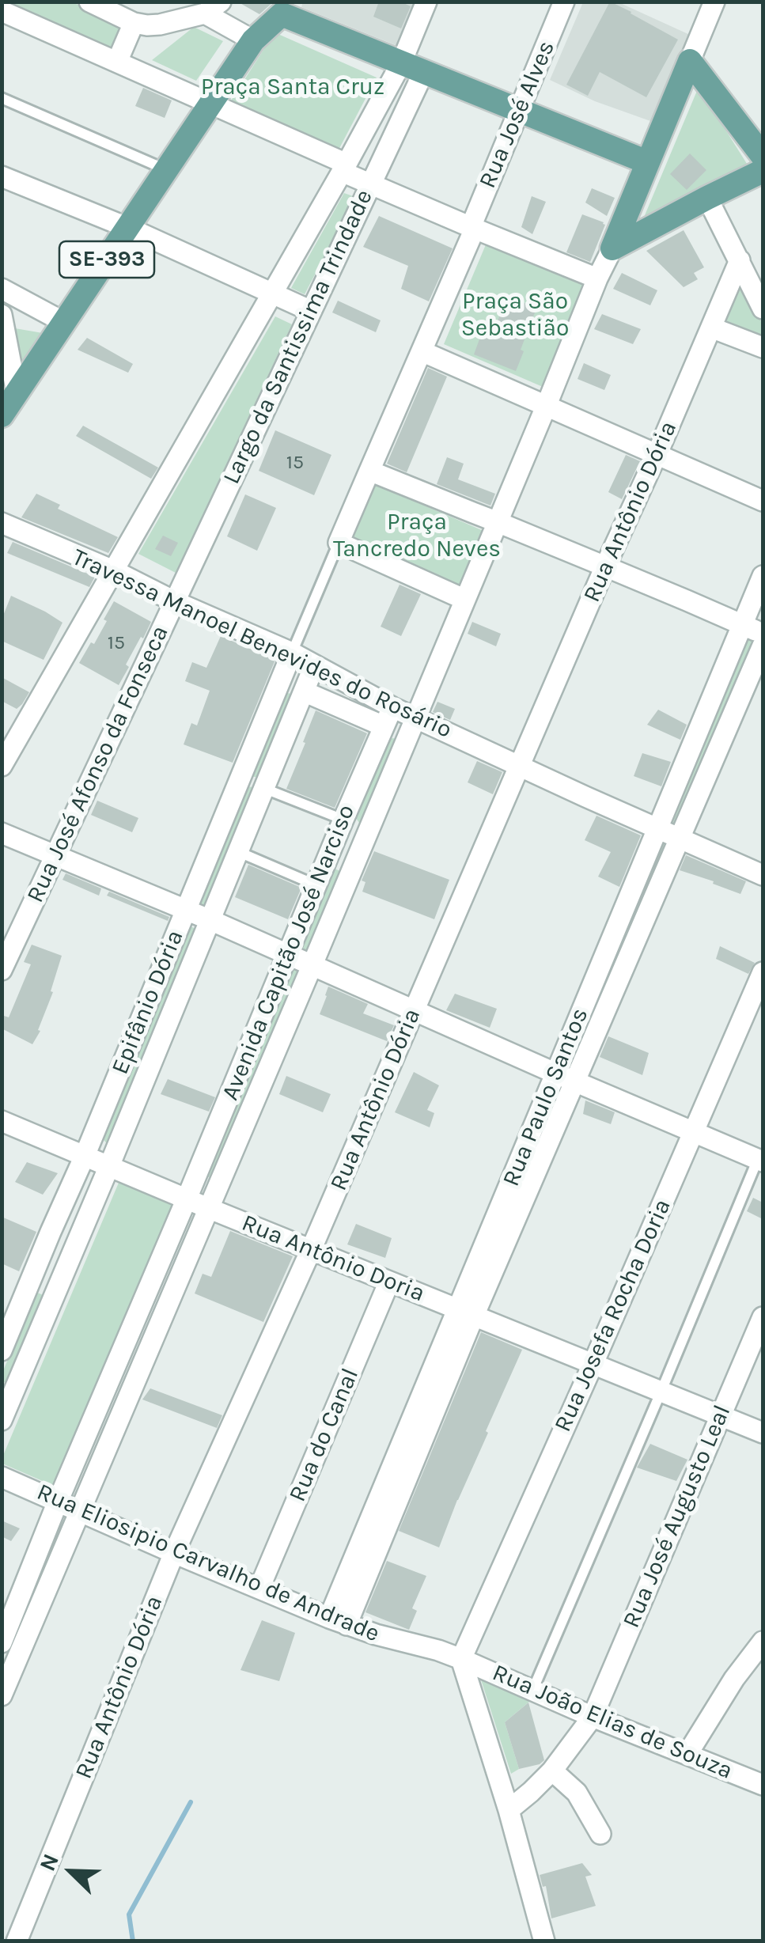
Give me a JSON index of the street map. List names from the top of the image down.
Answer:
{
  "streets": {
    "main road": ["SE-393"],
    "street": [
      "Rua José Alves",
      "Largo da Santissima Trindade",
      "Rua Antônio Dória",
      "Travessa Manoel Benevides do Rosário",
      "Rua José Afonso da Fonseca",
      "Avenida Capitão José Narciso",
      "Epifânio Dória",
      "Rua Paulo Santos",
      "Rua Antônio Doria",
      "Rua Josefa Rocha Doria",
      "Rua do Canal",
      "Rua José Augusto Leal",
      "Rua Eliosipio Carvalho de Andrade",
      "Rua João Elias de Souza"
    ]
  },
  "crossings": [
    ["Rua José Alves", "SE-393"],
    ["SE-393", "Largo da Santissima Trindade"],
    ["Largo da Santissima Trindade", "Travessa Manoel Benevides do Rosário"],
    ["Largo da Santissima Trindade", "Rua José Afonso da Fonseca"],
    ["Rua Antônio Dória", "Travessa Manoel Benevides do Rosário"],
    ["Rua Antônio Dória", "Rua Antônio Doria"],
    ["Rua Antônio Dória", "Rua Eliosipio Carvalho de Andrade"],
    ["Travessa Manoel Benevides do Rosário", "Rua José Afonso da Fonseca"],
    ["Travessa Manoel Benevides do Rosário", "Avenida Capitão José Narciso"],
    ["Travessa Manoel Benevides do Rosário", "Epifânio Dória"],
    ["Travessa Manoel Benevides do Rosário", "Rua Paulo Santos"],
    ["Avenida Capitão José Narciso", "Rua Antônio Doria"],
    ["Avenida Capitão José Narciso", "Rua Eliosipio Carvalho de Andrade"],
    ["Epifânio Dória", "Rua Antônio Doria"],
    ["Rua Paulo Santos", "Rua Antônio Doria"],
    ["Rua Paulo Santos", "Rua Eliosipio Carvalho de Andrade"],
    ["Rua Antônio Doria", "Rua Josefa Rocha Doria"],
    ["Rua Antônio Doria", "Rua do Canal"],
    ["Rua Antônio Doria", "Rua José Augusto Leal"],
    ["Rua Josefa Rocha Doria", "Rua Eliosipio Carvalho de Andrade"],
    ["Rua Josefa Rocha Doria", "Rua João Elias de Souza"],
    ["Rua do Canal", "Rua Eliosipio Carvalho de Andrade"],
    ["Rua José Augusto Leal", "Rua João Elias de Souza"],
    ["Rua Eliosipio Carvalho de Andrade", "Rua João Elias de Souza"]
  ],
  "parks": ["Praça Santa Cruz", "Praça São Sebastião", "Praça Tancredo Neves"],
  "house_numbers": ["15", "15"],
  "north": "top left"
}
